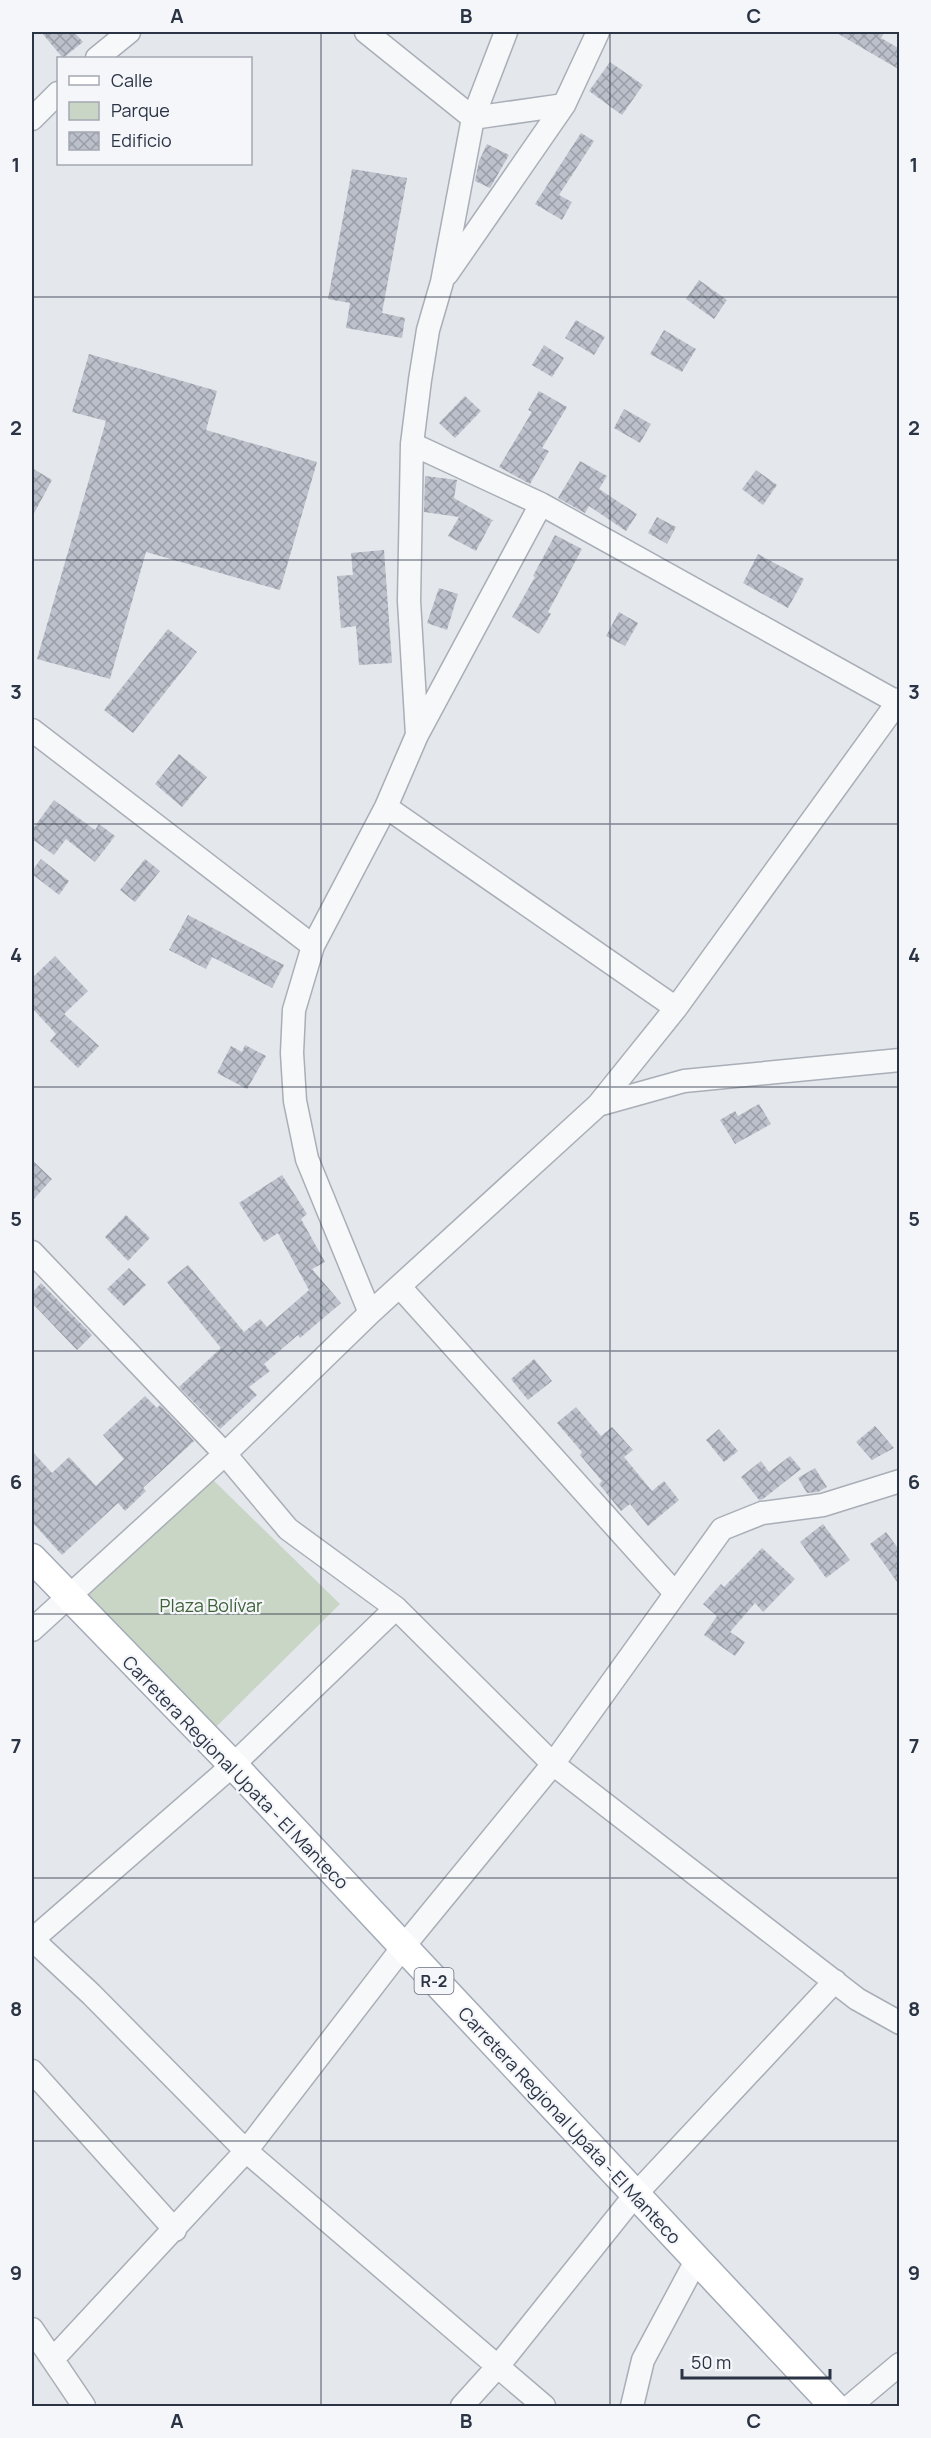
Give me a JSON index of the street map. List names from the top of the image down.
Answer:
{
  "streets": {
    "main road": ["Carretera Regional Upata - El Manteco", "R-2"]
  },
  "parks": ["Plaza Bolívar"],
  "legend": ["Calle", "Parque", "Edificio"],
  "scale_bar": "50 m",
  "grid": {
    "columns": ["A", "B", "C"],
    "rows": [
      "1",
      "2",
      "3",
      "4",
      "5",
      "6",
      "7",
      "8",
      "9"
    ]
  }
}
